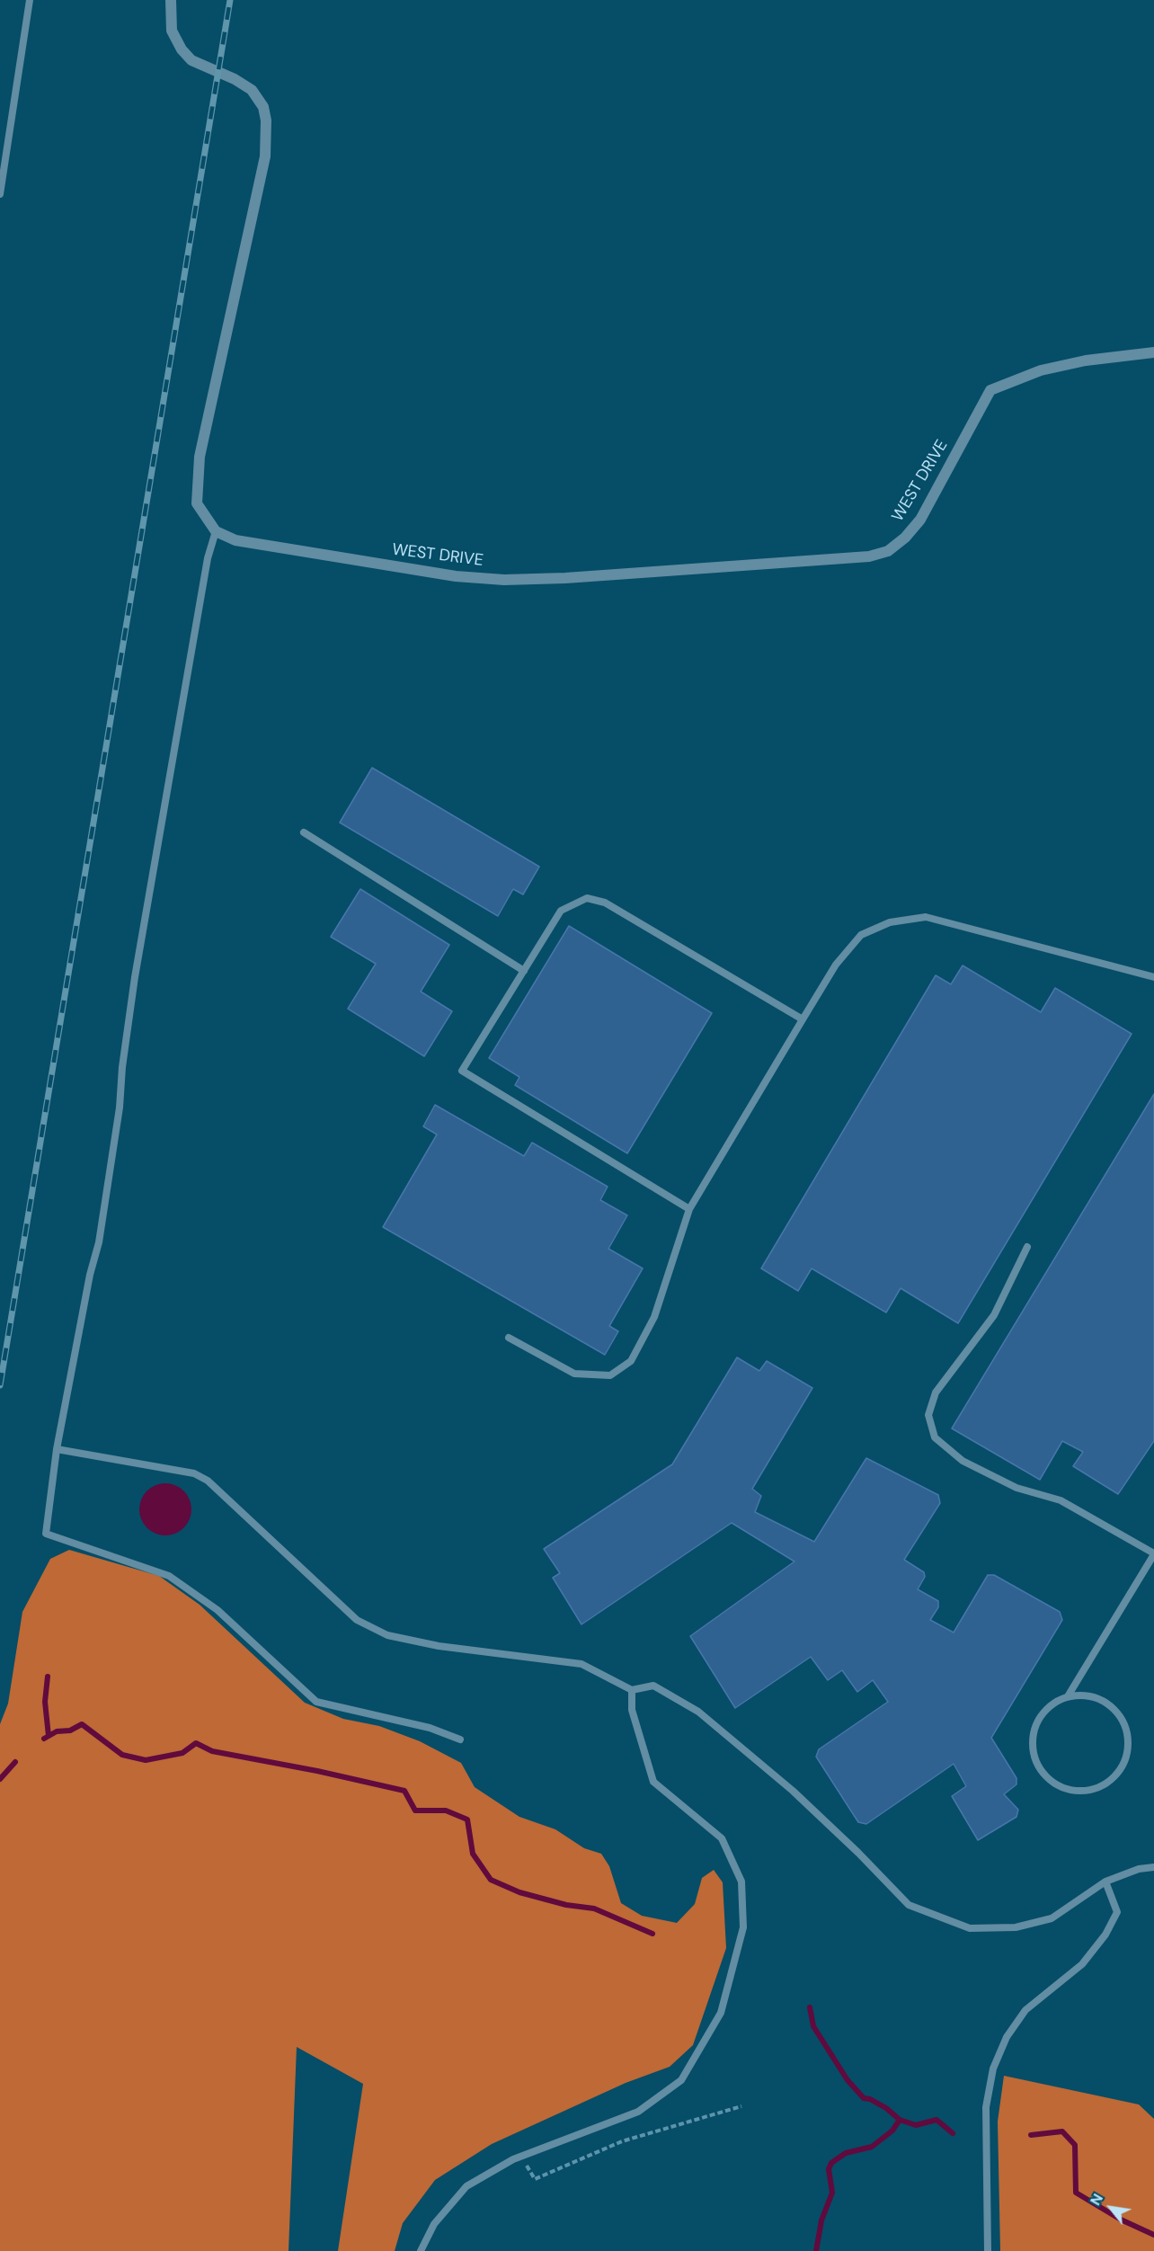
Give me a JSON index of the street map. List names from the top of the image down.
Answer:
{
  "streets": {
    "street": ["WEST DRIVE"]
  },
  "north": "top left"
}
